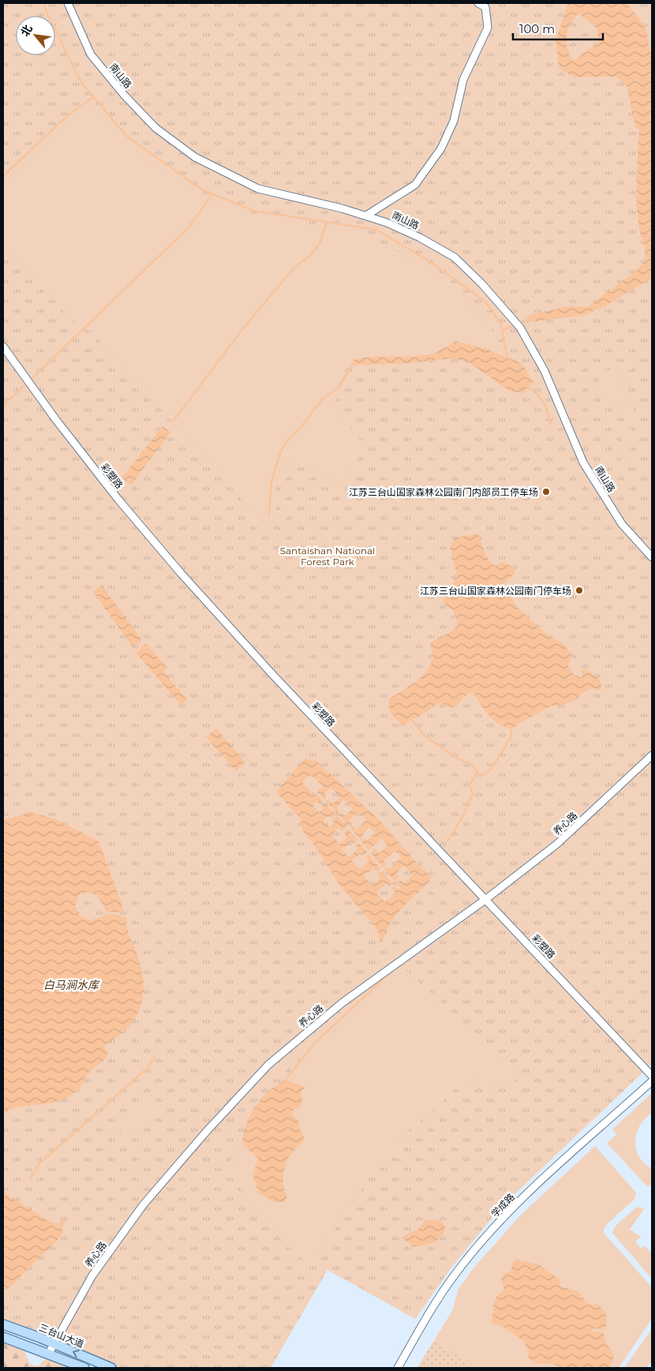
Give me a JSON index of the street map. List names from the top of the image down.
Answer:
{
  "streets": {
    "main road": ["三台山大道"],
    "street": [
      "南山路",
      "彩塑路",
      "养心路",
      "学成路"
    ]
  },
  "crossings": [
    ["彩塑路", "养心路"],
    ["养心路", "三台山大道"]
  ],
  "water": ["白马涧水库"],
  "parks": ["Santaishan National Forest Park"],
  "places": ["江苏三台山国家森林公园南门内部员工停车场", "江苏三台山国家森林公园南门停车场"],
  "scale_bar": "100 m",
  "north": "top left"
}
